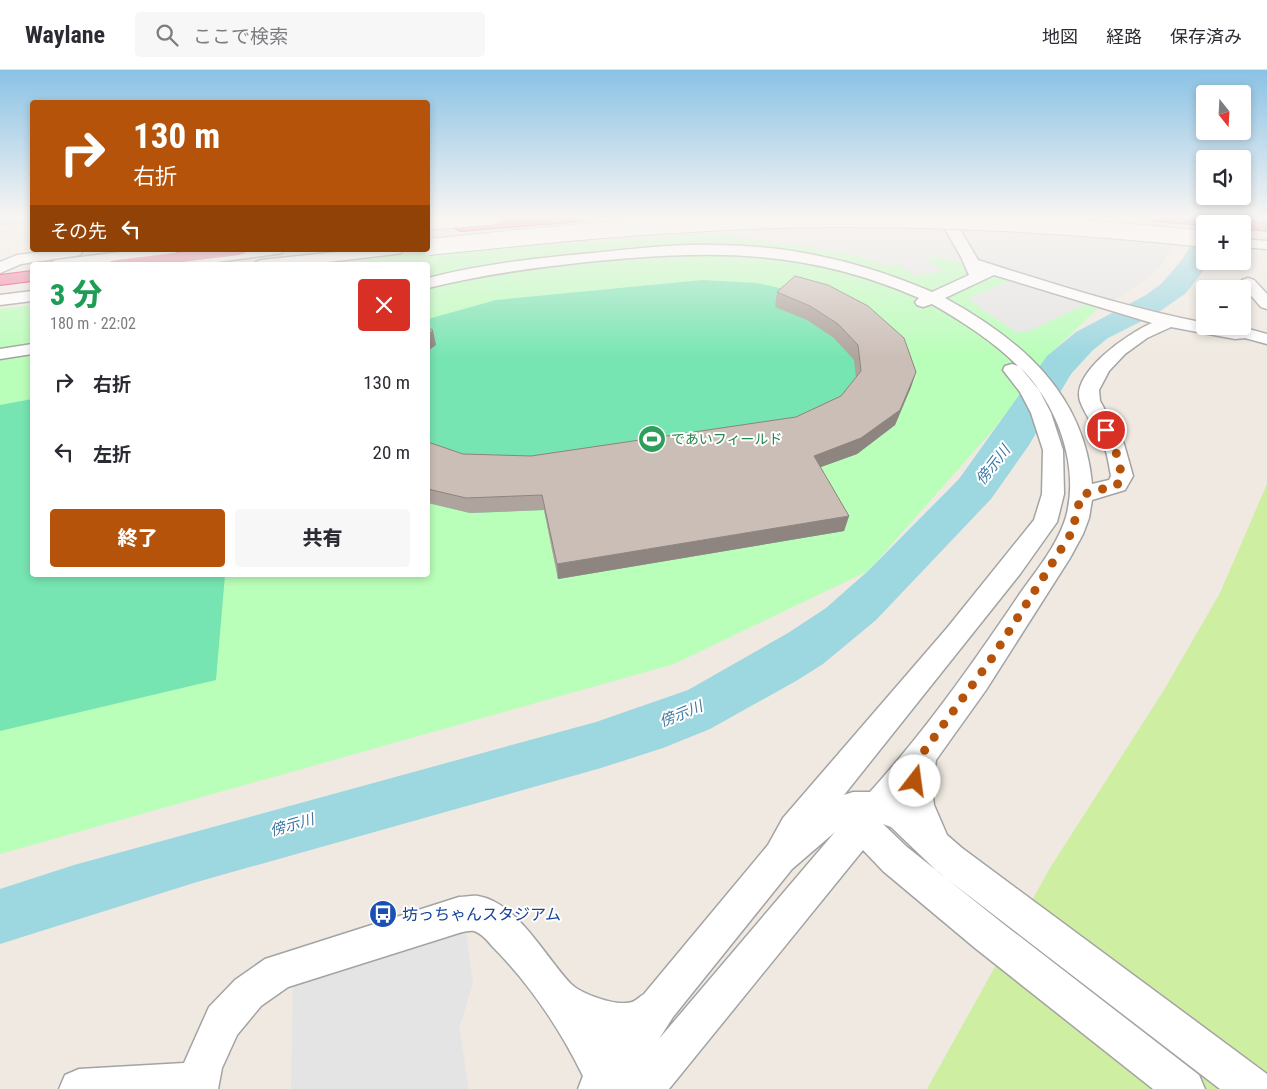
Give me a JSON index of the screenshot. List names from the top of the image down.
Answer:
{
  "water": ["傍示川"],
  "places": {
    "sports": ["であいフィールド"],
    "bus stop": ["坊っちゃんスタジアム"]
  },
  "north": "bottom",
  "page": {
    "header": "Waylane",
    "search": "ここで検索",
    "nav": ["地図", "経路", "保存済み"],
    "map_buttons": ["+", "−"],
    "turn": ["130 m", "右折"],
    "then": "その先",
    "heading": ["3 分", "180 m · 22:02"],
    "list": [
      {
        "name": "右折",
        "value": "130 m"
      },
      {
        "name": "左折",
        "value": "20 m"
      }
    ],
    "buttons": ["終了", "共有"]
  }
}
